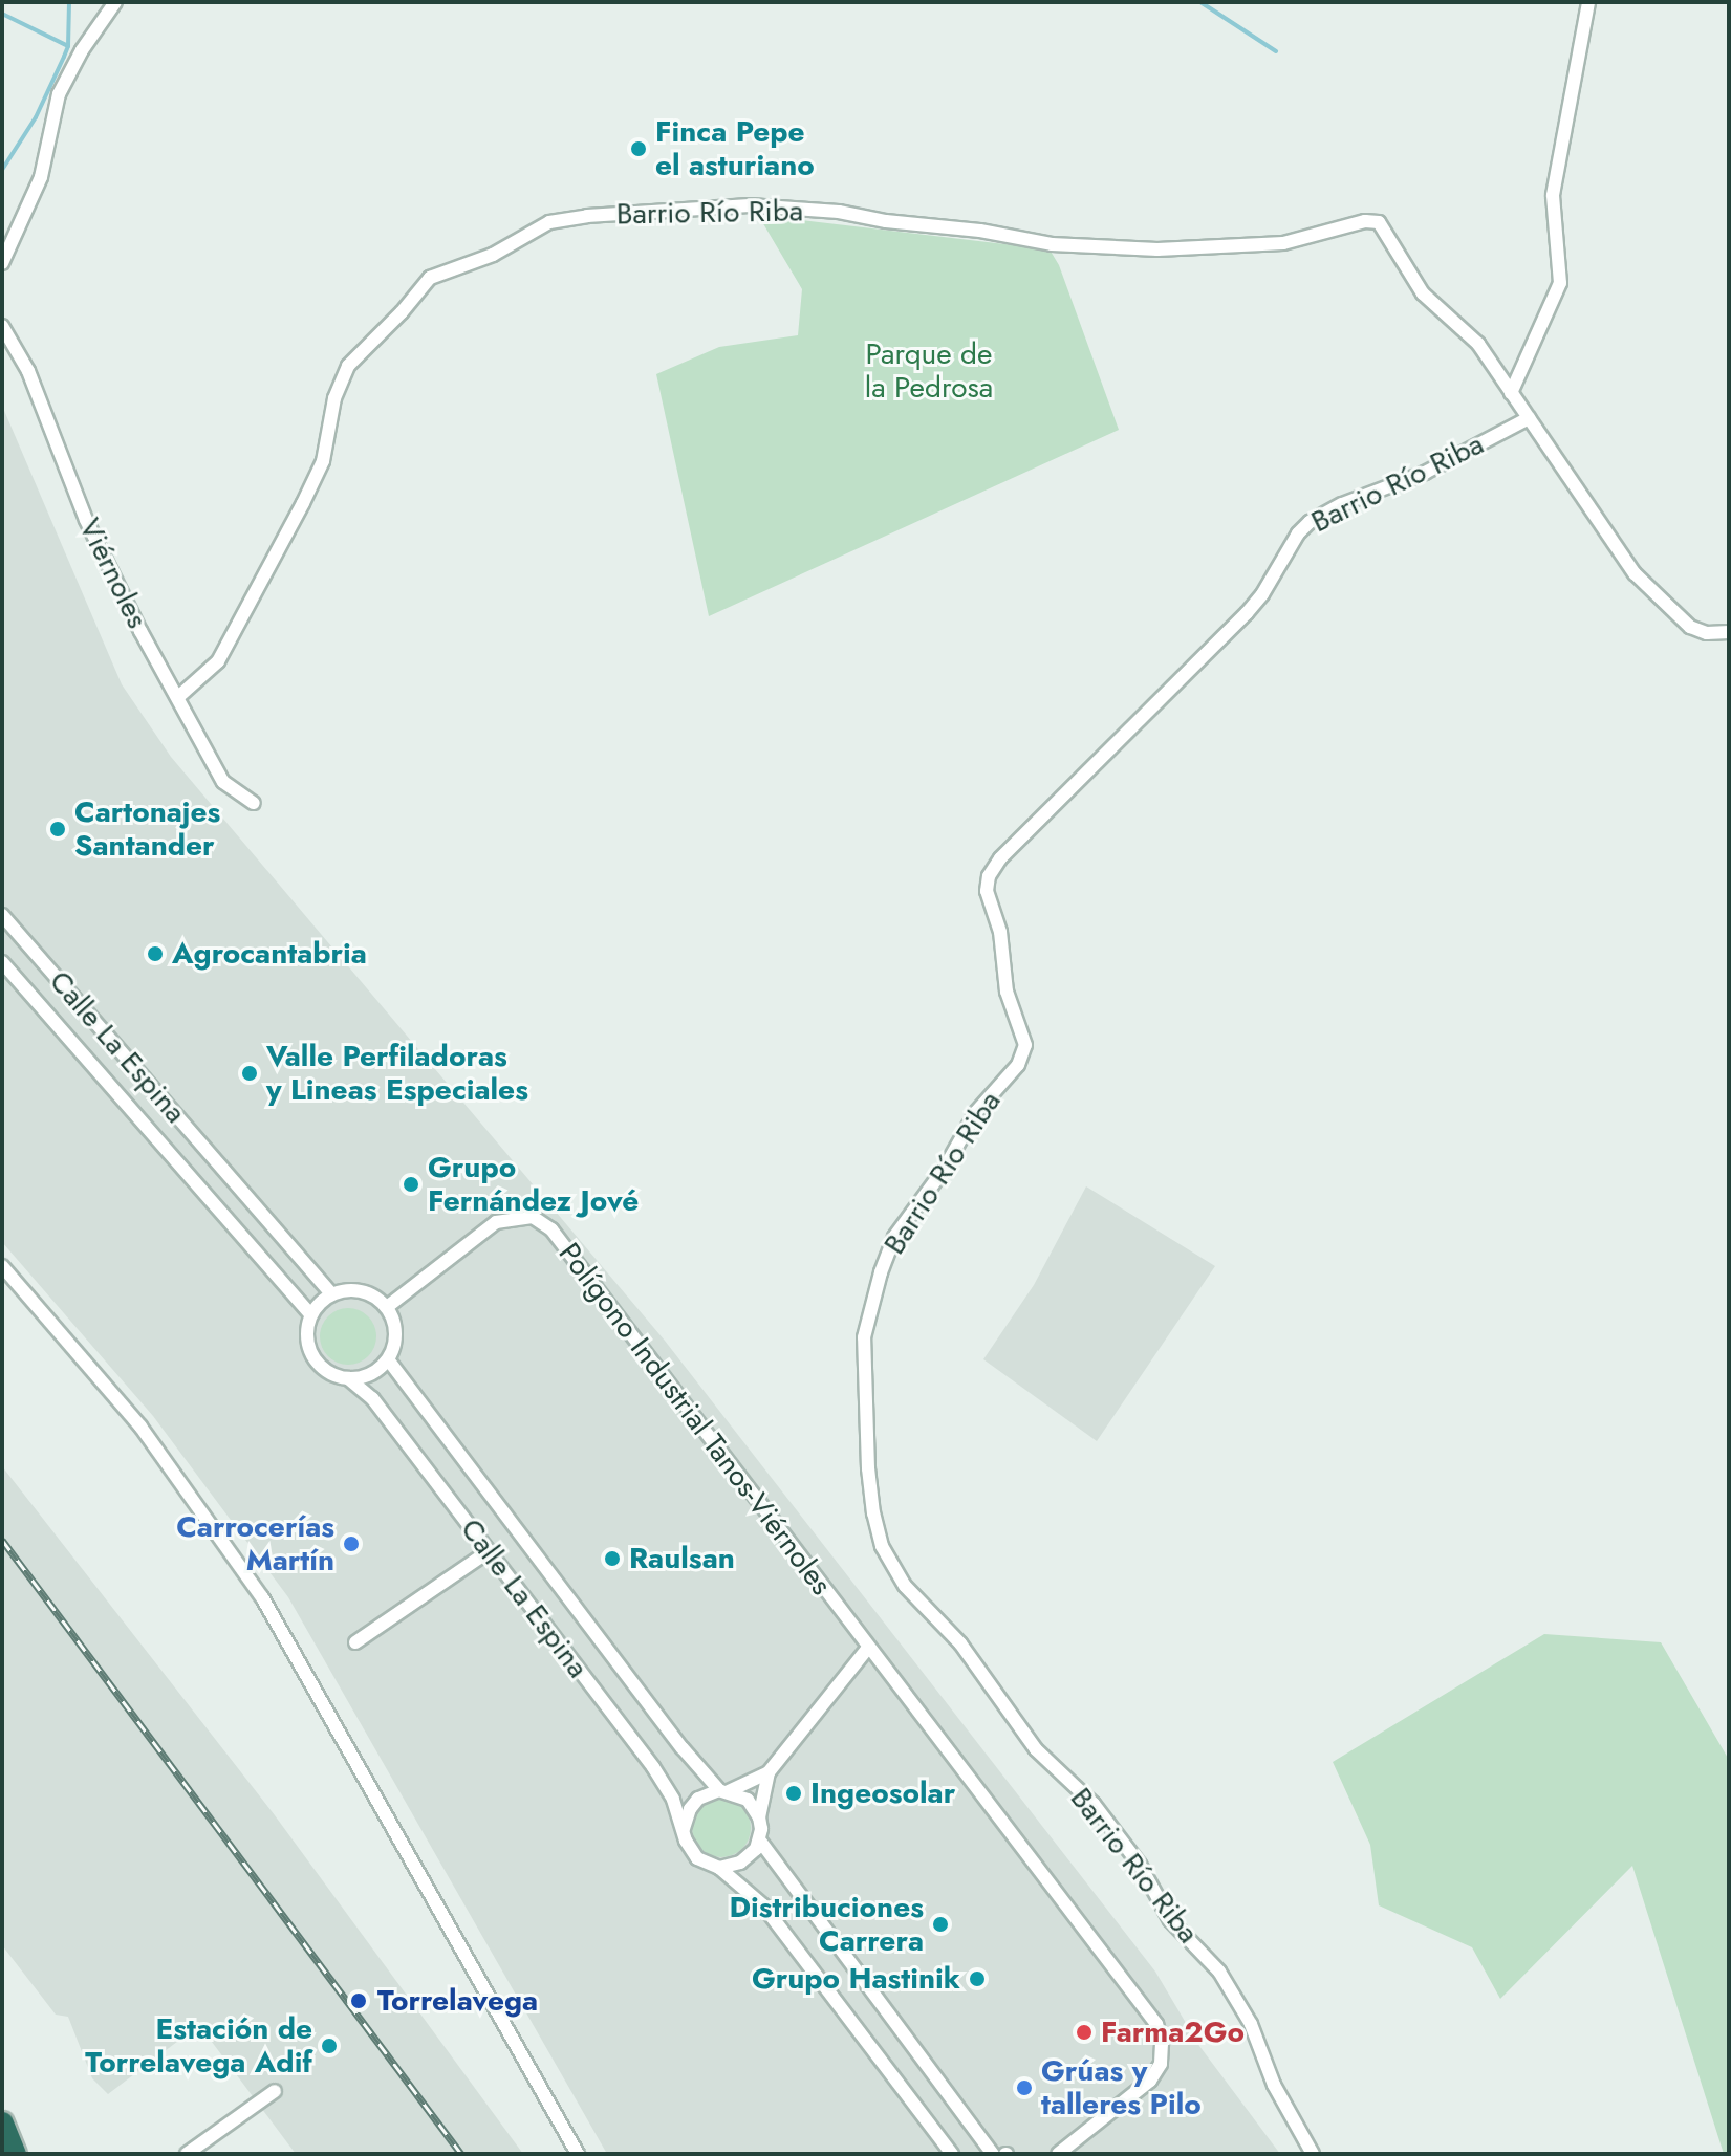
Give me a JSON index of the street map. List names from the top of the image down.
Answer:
{
  "streets": {
    "street": [
      "Barrio Río Riba",
      "Viérnoles",
      "Calle La Espina",
      "Polígono Industrial Tanos-Viérnoles"
    ]
  },
  "crossings": [
    ["Barrio Río Riba", "Viérnoles"],
    ["Calle La Espina", "Polígono Industrial Tanos-Viérnoles"]
  ],
  "parks": ["Parque de la Pedrosa"],
  "places": [
    "Finca Pepe el asturiano",
    "Cartonajes Santander",
    "Agrocantabria",
    "Valle Perfiladoras y Lineas Especiales",
    "Grupo Fernández Jové",
    "Carrocerías Martín",
    "Raulsan",
    "Ingeosolar",
    "Distribuciones Carrera",
    "Grupo Hastinik",
    "Torrelavega",
    "Farma2Go",
    "Estación de Torrelavega Adif",
    "Grúas y talleres Pilo"
  ]
}
